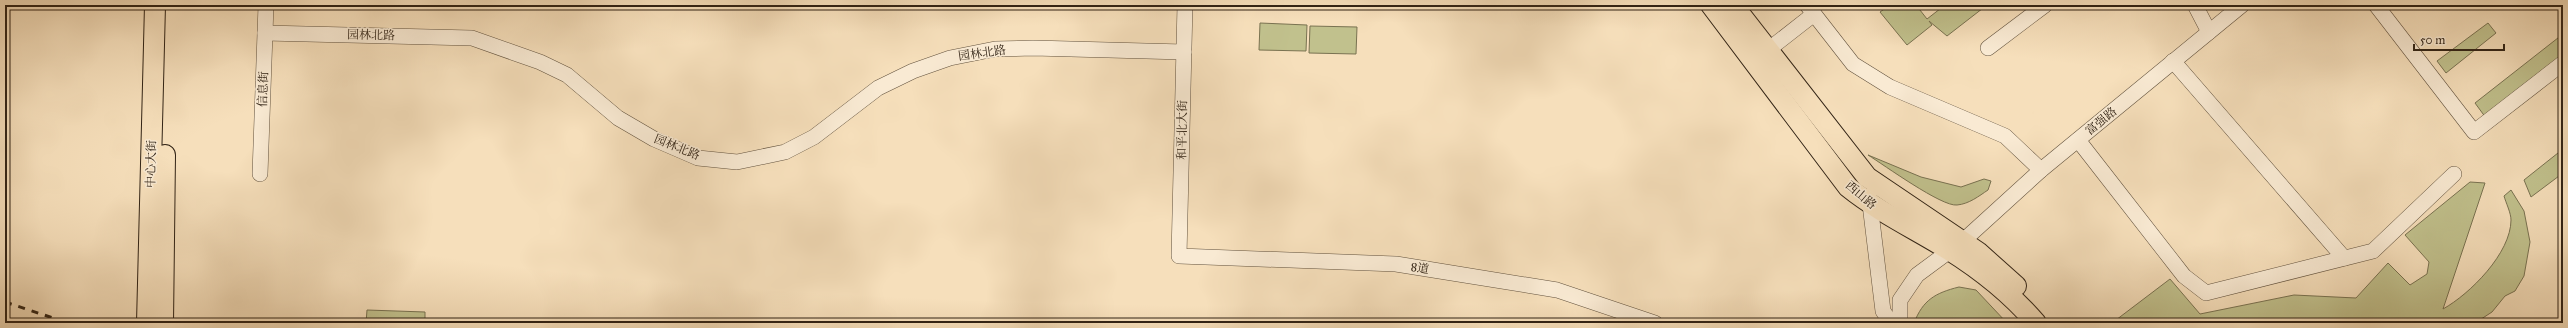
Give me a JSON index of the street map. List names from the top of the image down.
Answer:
{
  "streets": {
    "main road": ["中心大街", "西山路"],
    "street": [
      "园林北路",
      "信息街",
      "富强路",
      "和平北大街",
      "8道"
    ]
  },
  "crossings": [
    ["园林北路", "信息街"],
    ["园林北路", "和平北大街"],
    ["富强路", "西山路"],
    ["和平北大街", "8道"]
  ],
  "scale_bar": "50 m"
}
